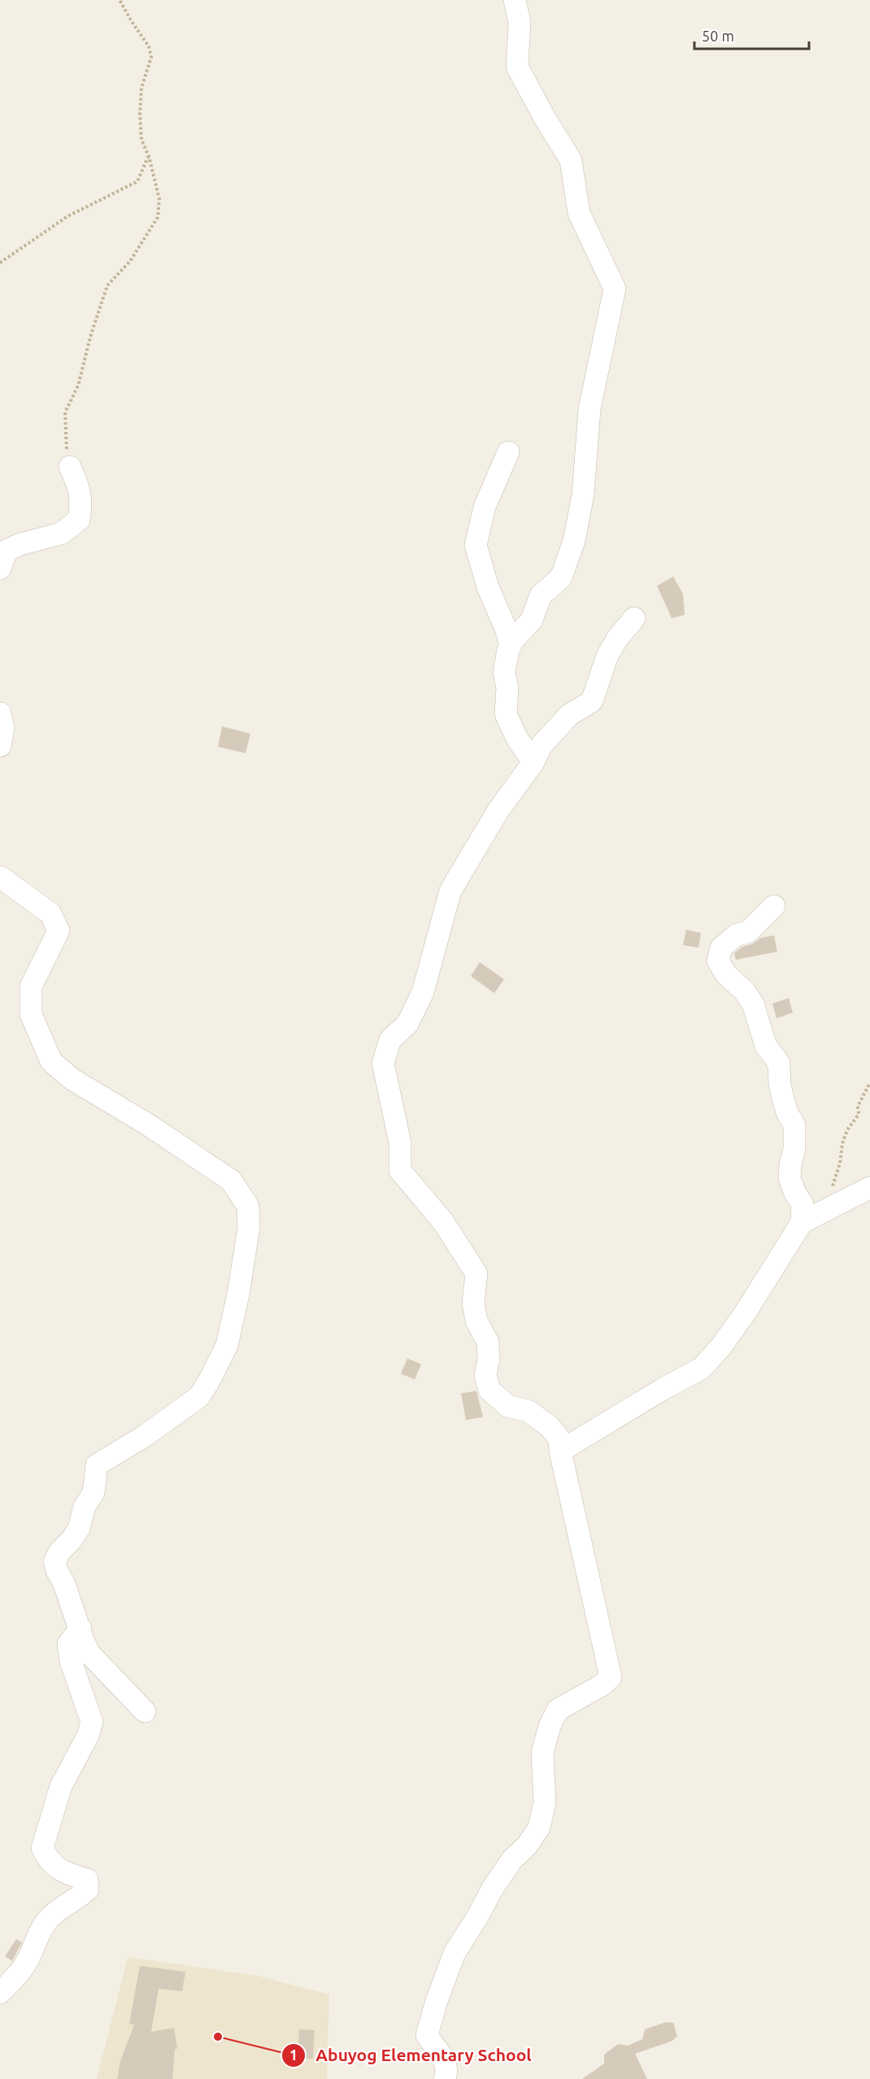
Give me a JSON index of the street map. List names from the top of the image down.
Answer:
{
  "places": ["Abuyog Elementary School"],
  "scale_bar": "50 m"
}
